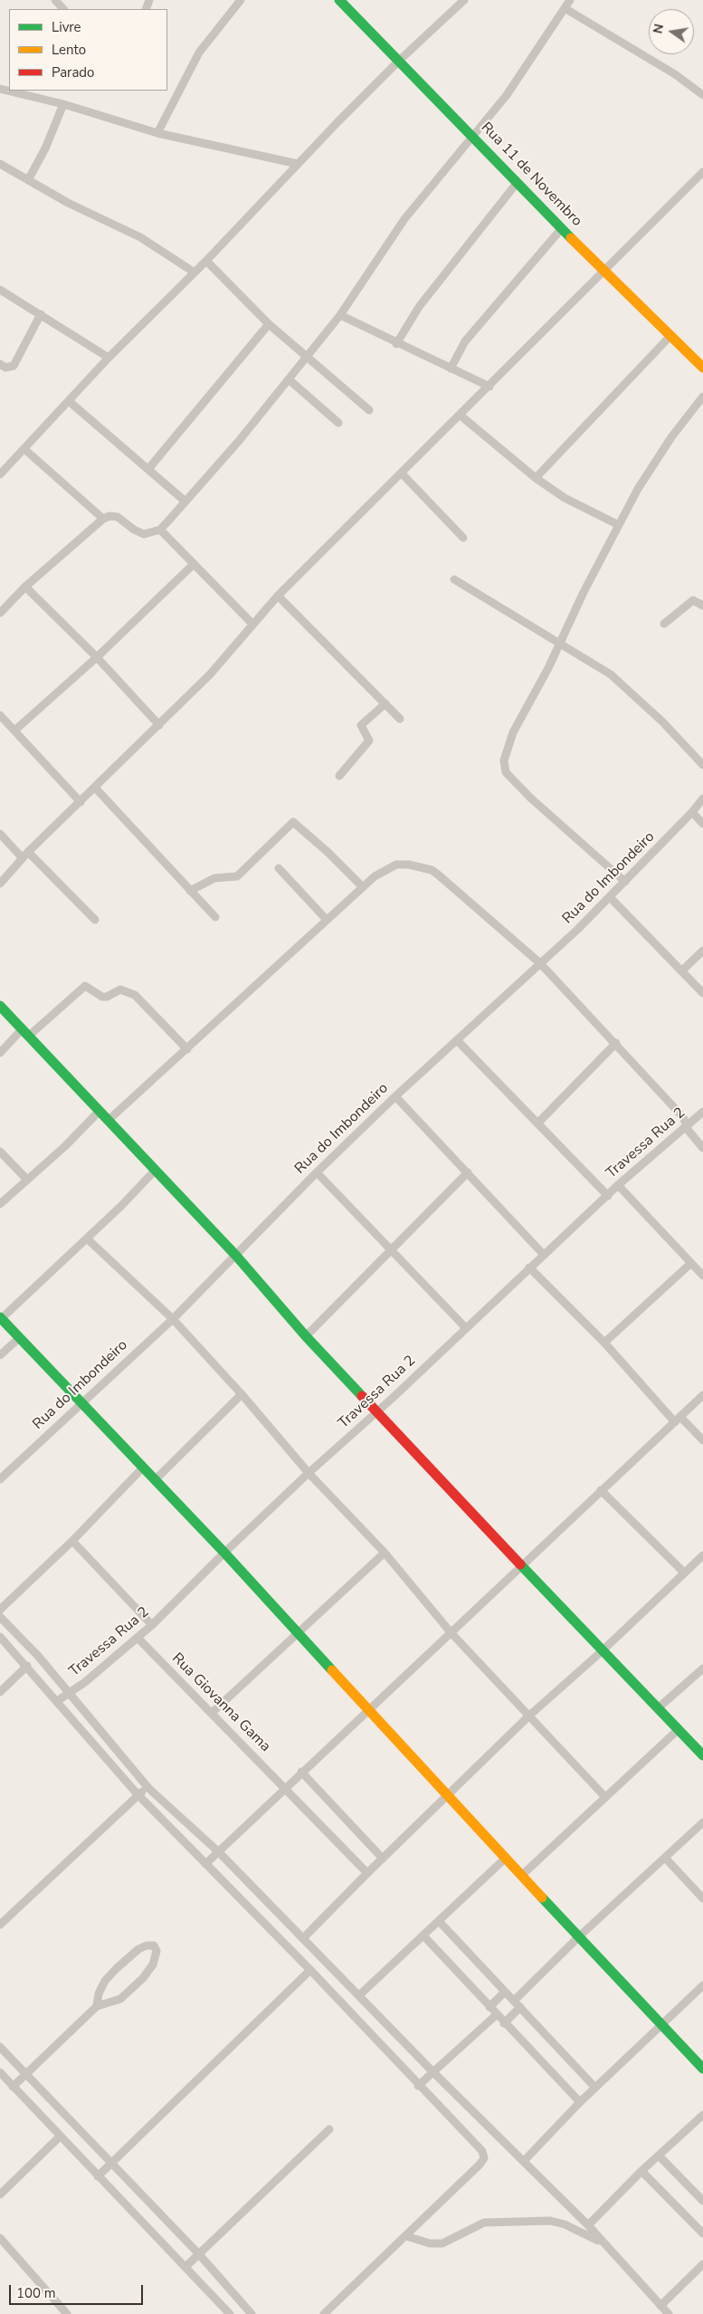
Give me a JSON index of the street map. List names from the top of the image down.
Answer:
{
  "streets": {
    "street": [
      "Rua 11 de Novembro",
      "Rua do Imbondeiro",
      "Travessa Rua 2",
      "Rua Giovanna Gama"
    ]
  },
  "crossings": [
    ["Travessa Rua 2", "Rua Giovanna Gama"]
  ],
  "legend": ["Livre", "Lento", "Parado"],
  "scale_bar": "100 m",
  "north": "left"
}
